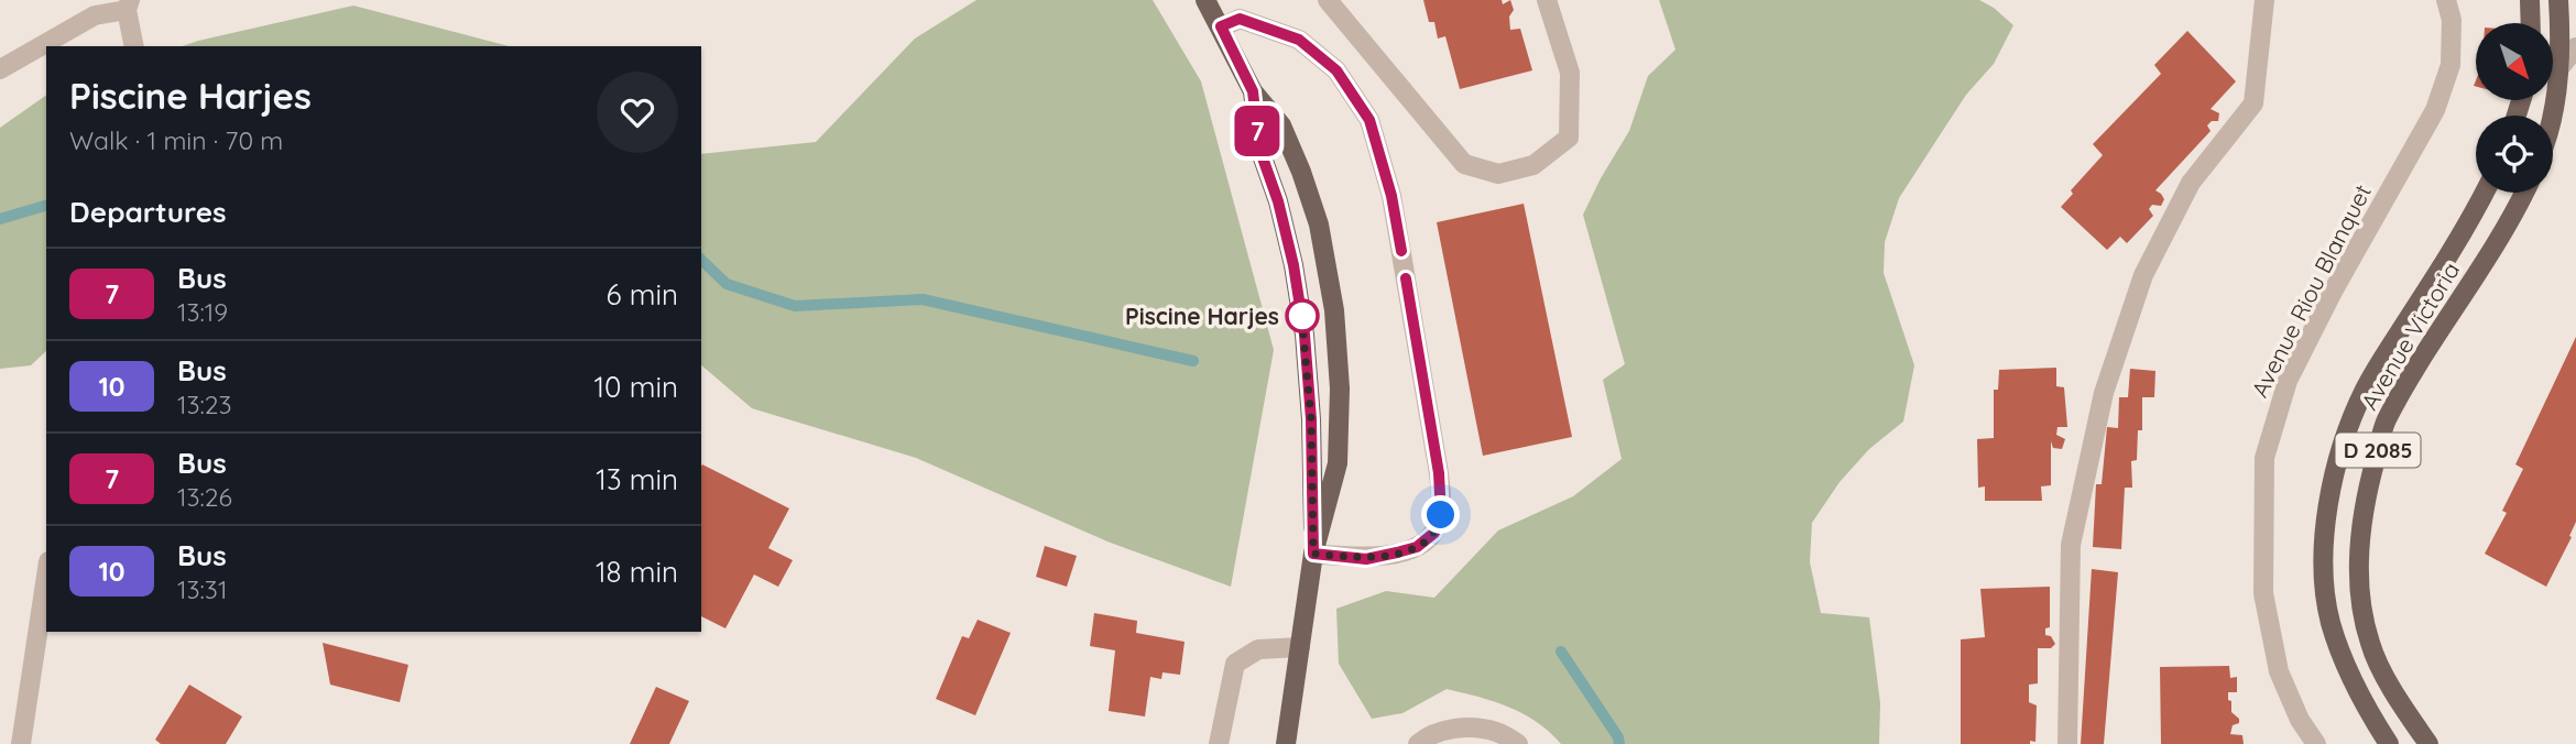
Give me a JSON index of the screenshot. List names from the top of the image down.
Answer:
{
  "streets": {
    "main road": ["Avenue Victoria", "D 2085"],
    "street": ["Avenue Riou Blanquet"]
  },
  "places": ["Piscine Harjes"],
  "lines": ["bus line 7"],
  "north": "bottom right",
  "page": {
    "on_map": "7",
    "heading": [
      ["Piscine Harjes", "Walk · 1 min · 70 m"],
      "Departures"
    ],
    "list": [
      {
        "mark": "7",
        "name": "Bus",
        "note": "13:19",
        "value": "6 min"
      },
      {
        "mark": "10",
        "name": "Bus",
        "note": "13:23",
        "value": "10 min"
      },
      {
        "mark": "7",
        "name": "Bus",
        "note": "13:26",
        "value": "13 min"
      },
      {
        "mark": "10",
        "name": "Bus",
        "note": "13:31",
        "value": "18 min"
      }
    ]
  }
}
